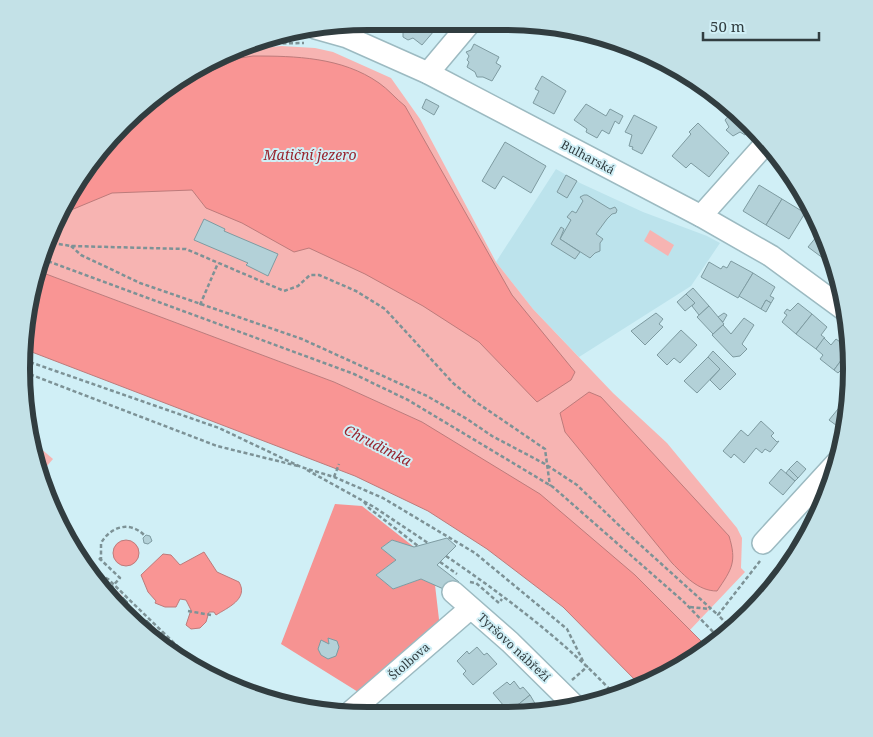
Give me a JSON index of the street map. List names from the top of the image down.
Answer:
{
  "streets": {
    "street": ["Bulharská", "Tyršovo nábřeží", "Štolbova"]
  },
  "crossings": [
    ["Tyršovo nábřeží", "Štolbova"]
  ],
  "water": ["Matiční jezero", "Chrudimka"],
  "scale_bar": "50 m"
}
